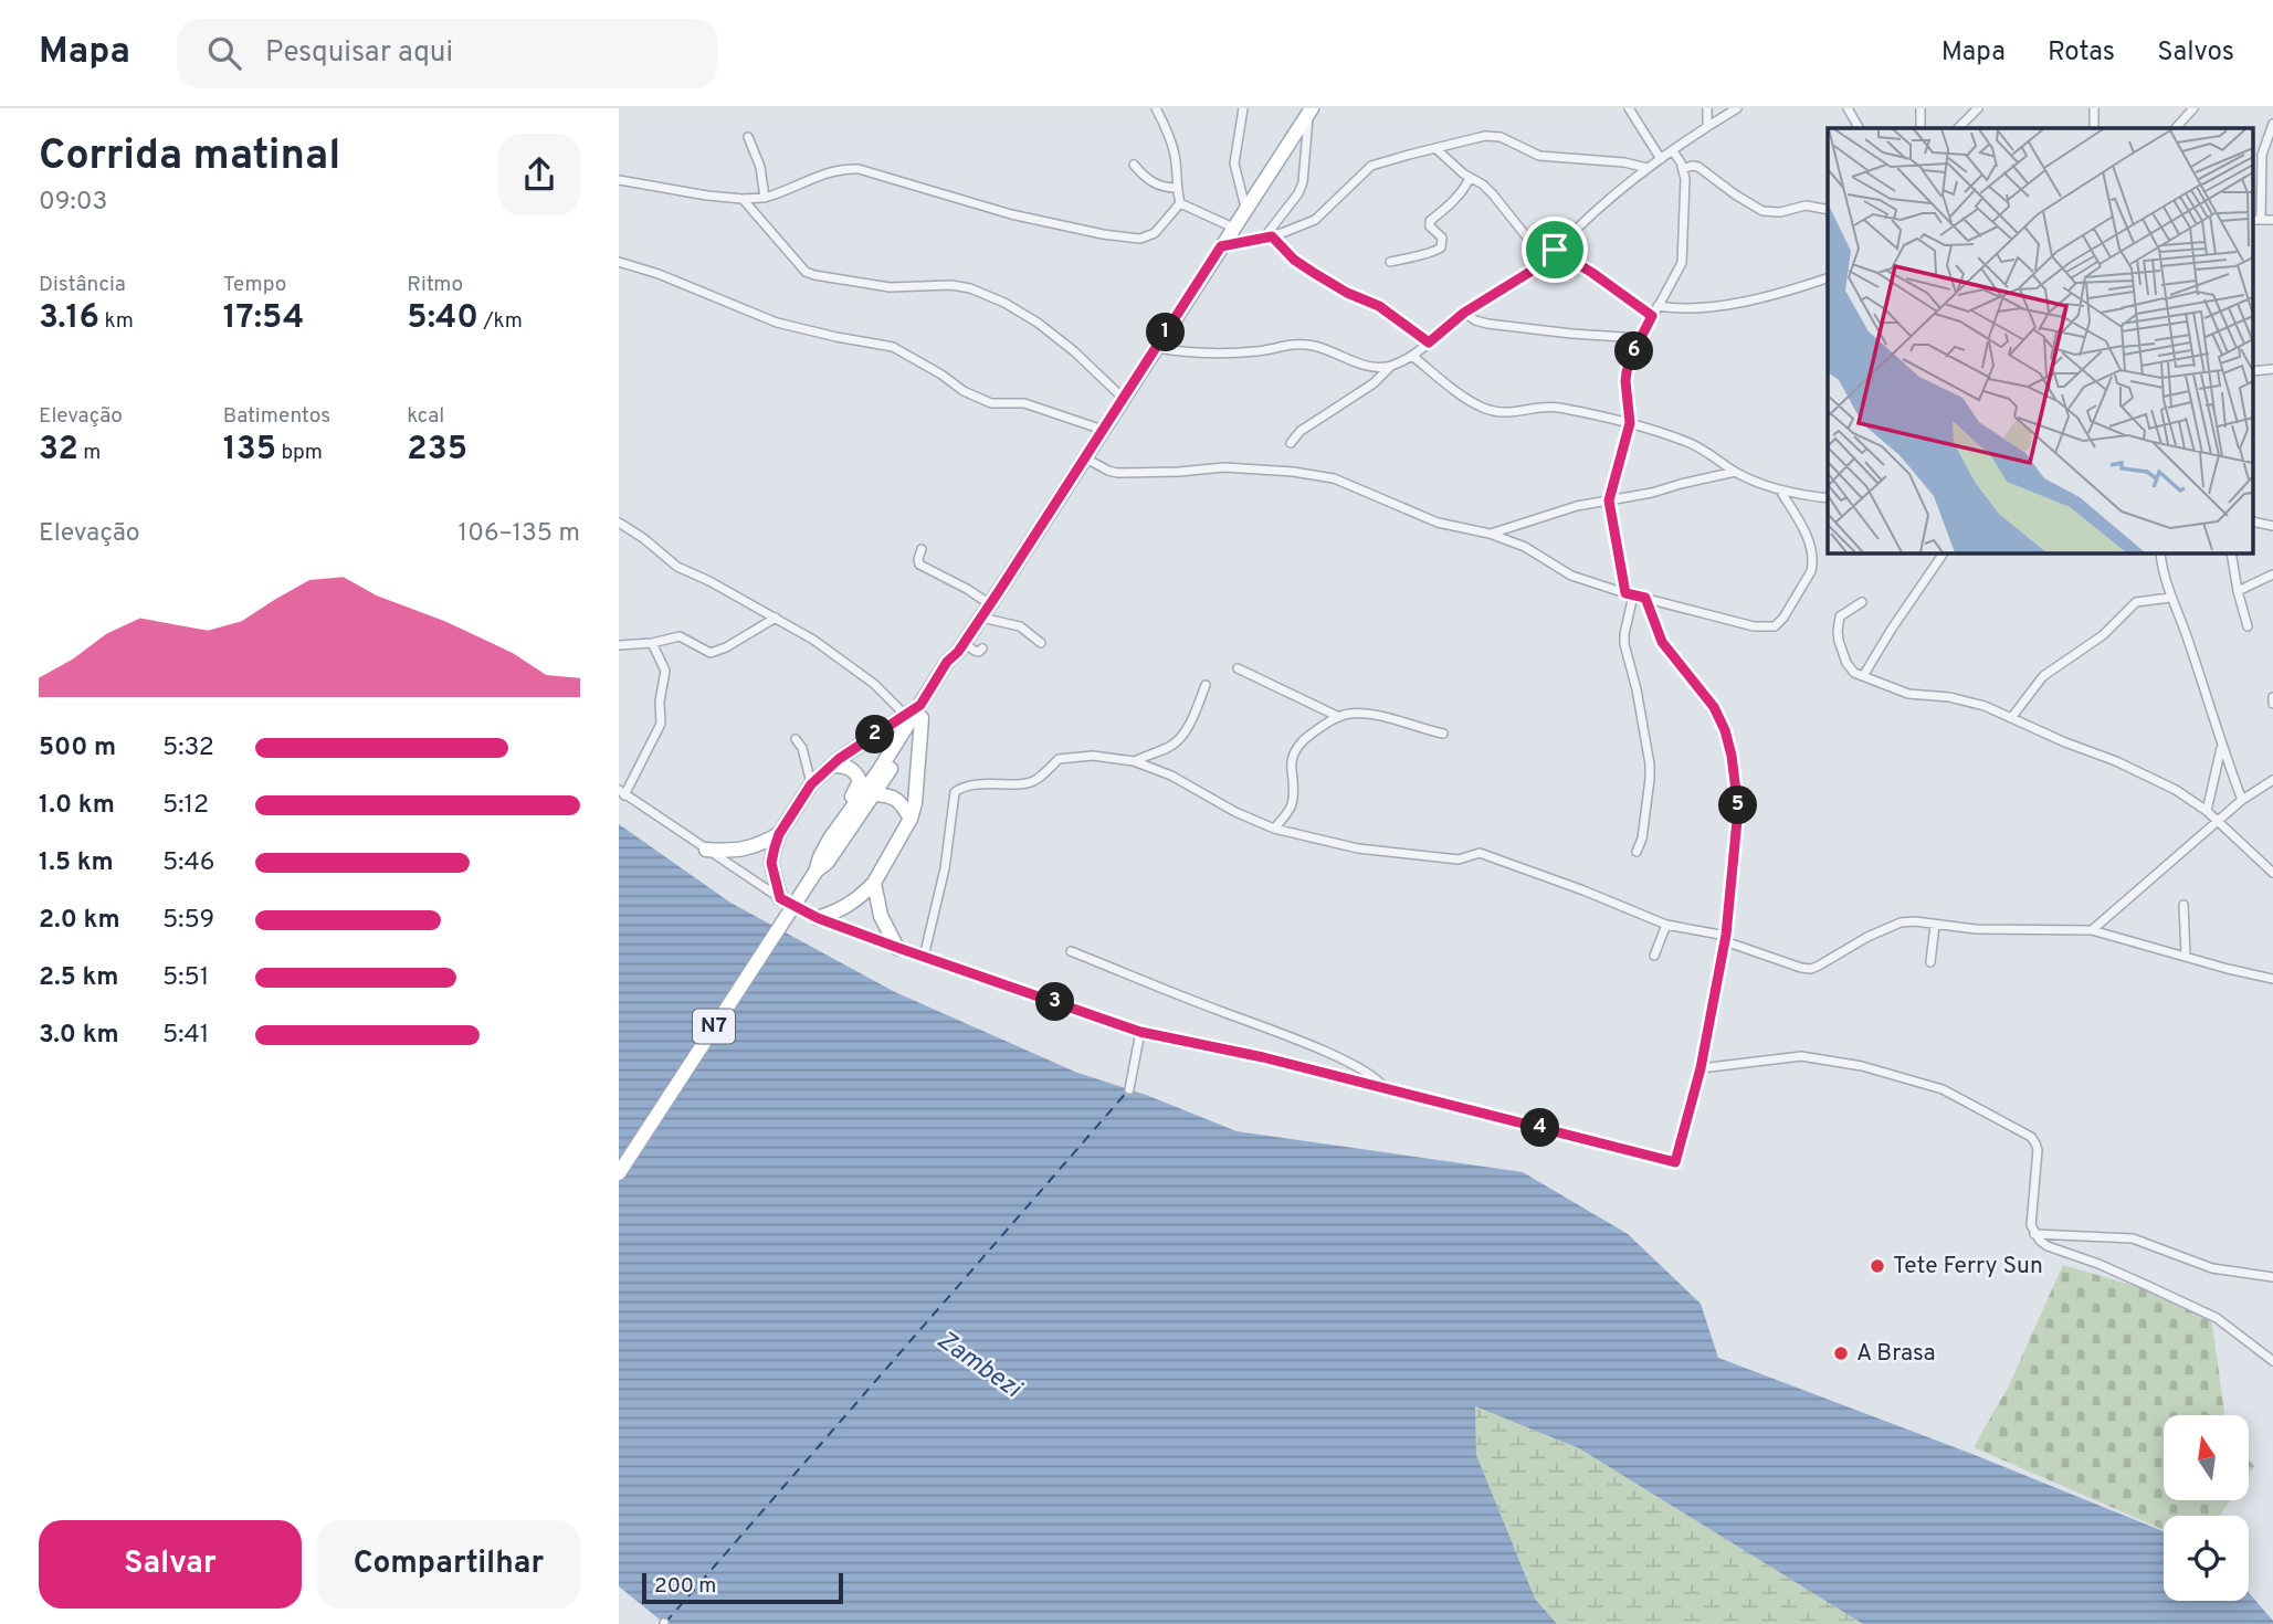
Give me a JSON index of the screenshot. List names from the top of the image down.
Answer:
{
  "streets": {
    "main road": ["N7"]
  },
  "water": ["Zambezi"],
  "places": ["Tete Ferry Sun", "A Brasa"],
  "scale_bar": "200 m",
  "north": "top",
  "page": {
    "header": "Mapa",
    "search": "Pesquisar aqui",
    "nav": ["Mapa", "Rotas", "Salvos"],
    "heading": ["Corrida matinal", "09:03"],
    "stats": [
      ["Distância", "3.16 km"],
      ["Tempo", "17:54"],
      ["Ritmo", "5:40 /km"],
      ["Elevação", "32 m"],
      ["Batimentos", "135 bpm"],
      ["kcal", "235"]
    ],
    "pins": [
      "1",
      "6",
      "2",
      "5",
      "3",
      "4"
    ],
    "chart": ["Elevação", "106–135 m"],
    "list": [
      {
        "name": "500 m",
        "note": "5:32"
      },
      {
        "name": "1.0 km",
        "note": "5:12"
      },
      {
        "name": "1.5 km",
        "note": "5:46"
      },
      {
        "name": "2.0 km",
        "note": "5:59"
      },
      {
        "name": "2.5 km",
        "note": "5:51"
      },
      {
        "name": "3.0 km",
        "note": "5:41"
      }
    ],
    "buttons": ["Salvar", "Compartilhar"],
    "scale": "200 m"
  }
}
